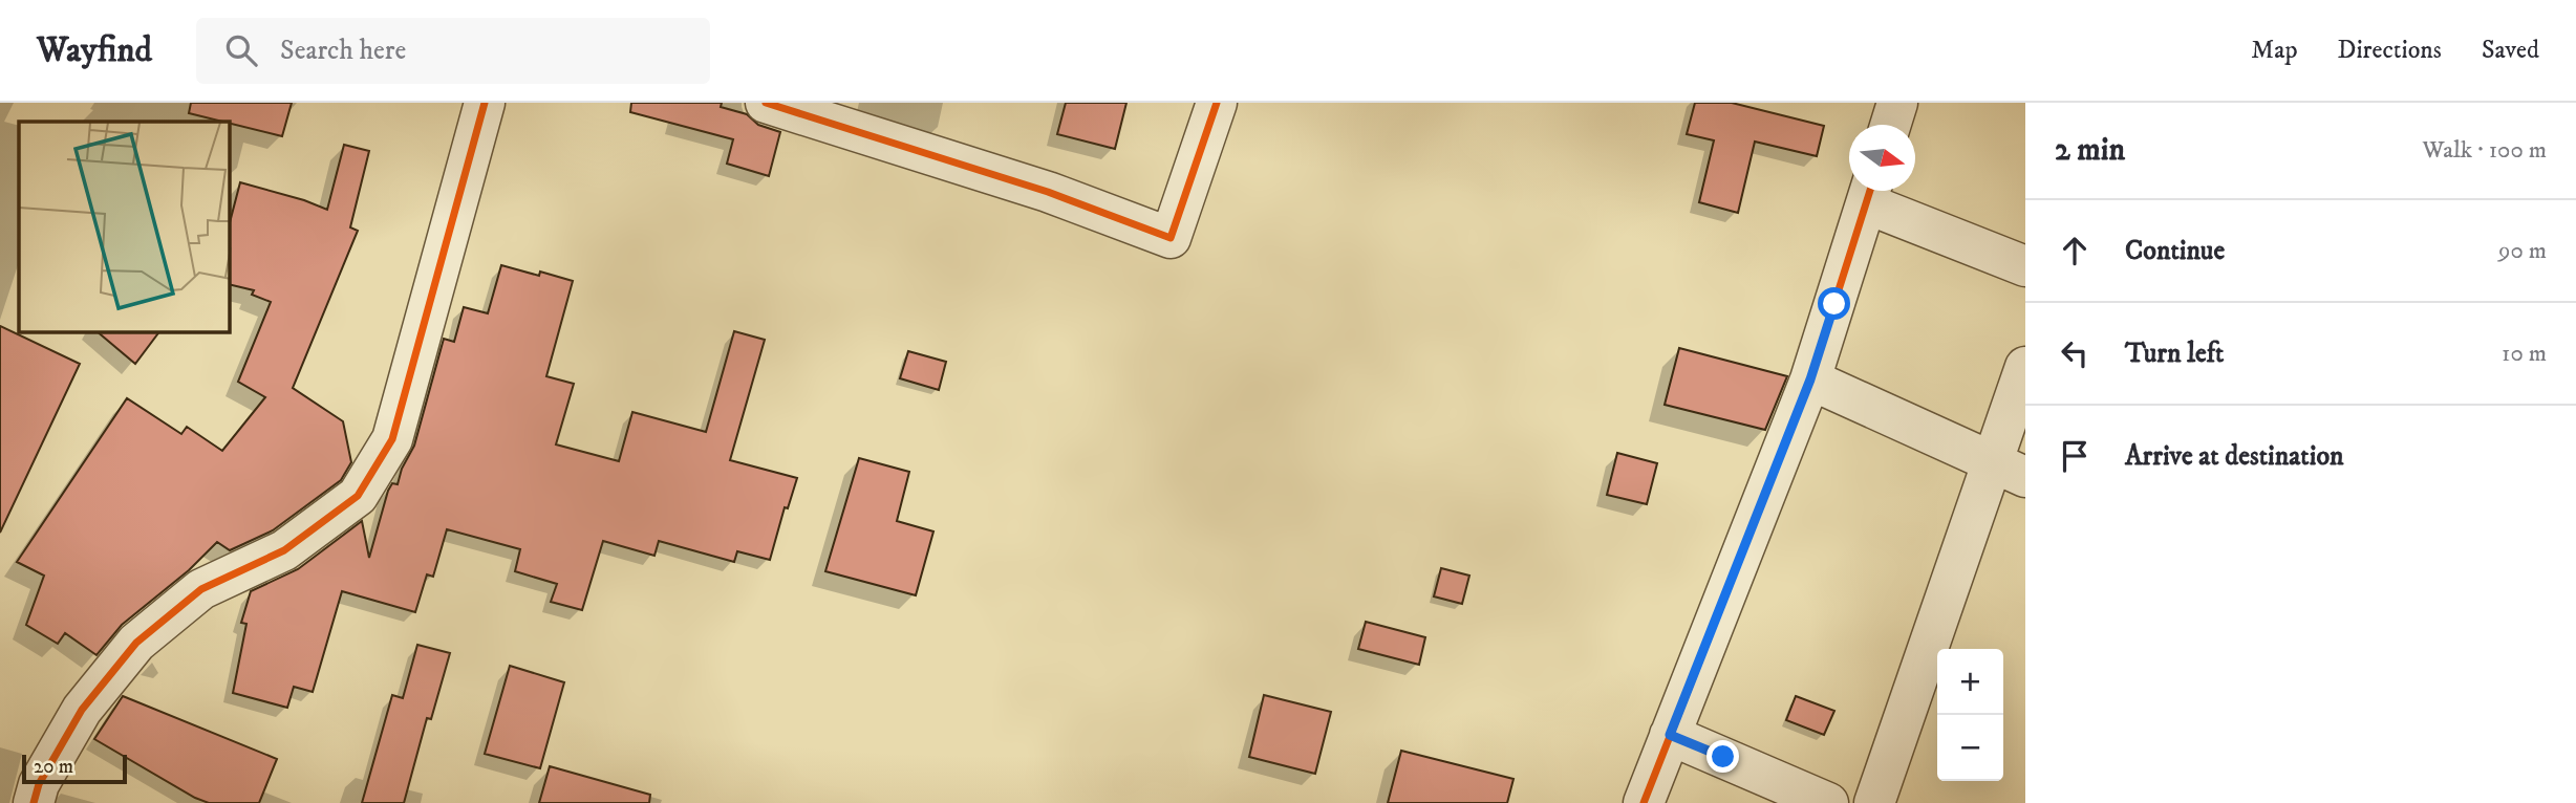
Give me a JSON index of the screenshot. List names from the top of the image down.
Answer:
{
  "scale_bar": "20 m",
  "north": "right",
  "page": {
    "header": "Wayfind",
    "search": "Search here",
    "nav": ["Map", "Directions", "Saved"],
    "heading": ["2 min", "Walk · 100 m"],
    "list": [
      ["Continue", "90 m"],
      ["Turn left", "10 m"],
      "Arrive at destination"
    ],
    "map_buttons": ["+", "−"],
    "scale": "20 m"
  }
}
